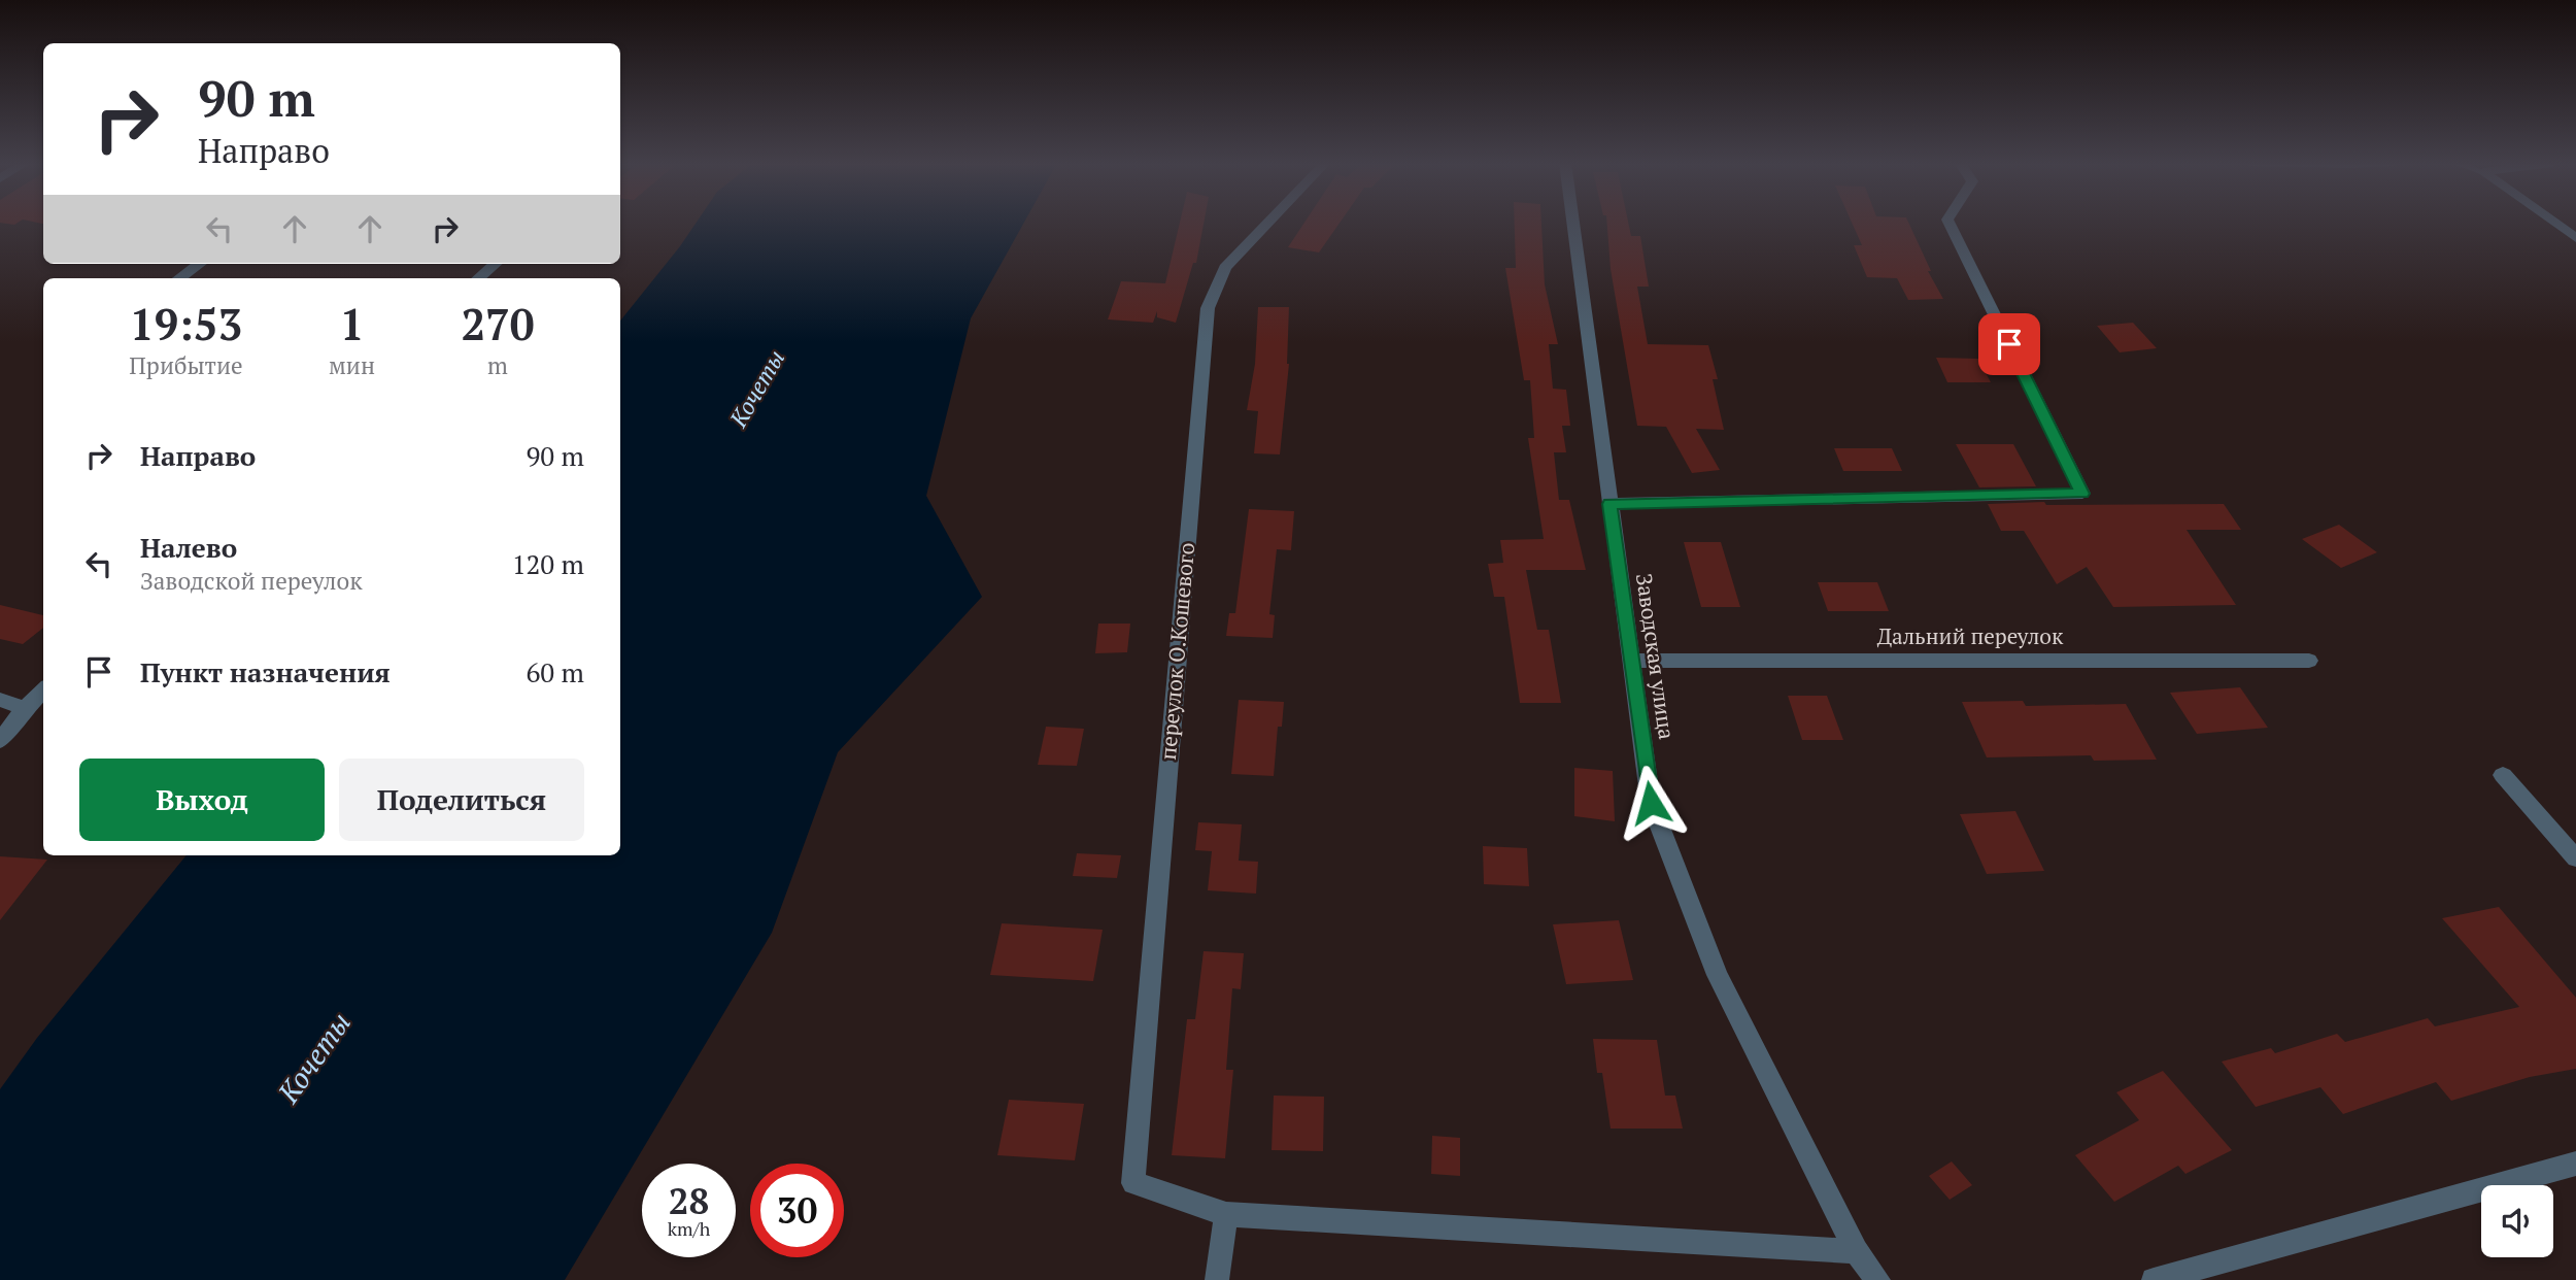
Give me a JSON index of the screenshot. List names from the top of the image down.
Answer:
{
  "streets": {
    "street": ["Дальний переулок", "переулок О.Кошевого", "Заводская улица"]
  },
  "crossings": [
    ["Дальний переулок", "Заводская улица"]
  ],
  "water": ["Кочеты"],
  "page": {
    "turn": ["90 m", "Направо"],
    "eta": [
      "19:53",
      "Прибытие",
      "1",
      "мин",
      "270",
      "m"
    ],
    "list": [
      {
        "name": "Направо",
        "value": "90 m"
      },
      {
        "name": "Налево",
        "note": "Заводской переулок",
        "value": "120 m"
      },
      {
        "name": "Пункт назначения",
        "value": "60 m"
      }
    ],
    "buttons": ["Выход", "Поделиться"],
    "speed": "28 km/h",
    "limit": "30"
  }
}
